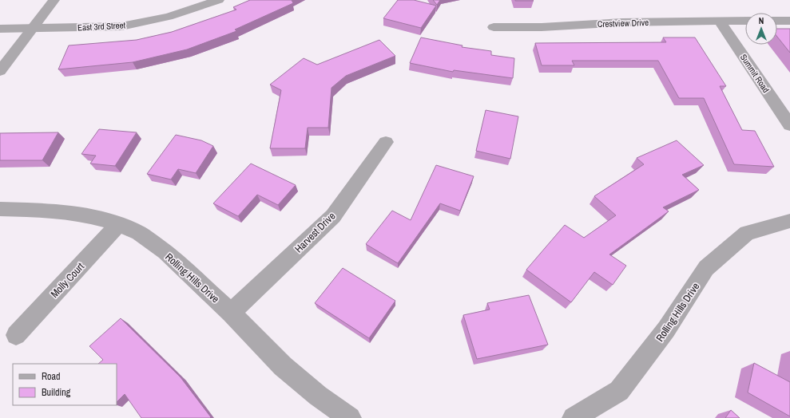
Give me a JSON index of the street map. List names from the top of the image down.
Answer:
{
  "streets": {
    "street": [
      "Crestview Drive",
      "East 3rd Street",
      "Summit Road",
      "Harvest Drive",
      "Rolling Hills Drive",
      "Molly Court"
    ]
  },
  "crossings": [
    ["Crestview Drive", "Summit Road"],
    ["Harvest Drive", "Rolling Hills Drive"],
    ["Rolling Hills Drive", "Molly Court"]
  ],
  "legend": ["Road", "Building"],
  "north": "top"
}
